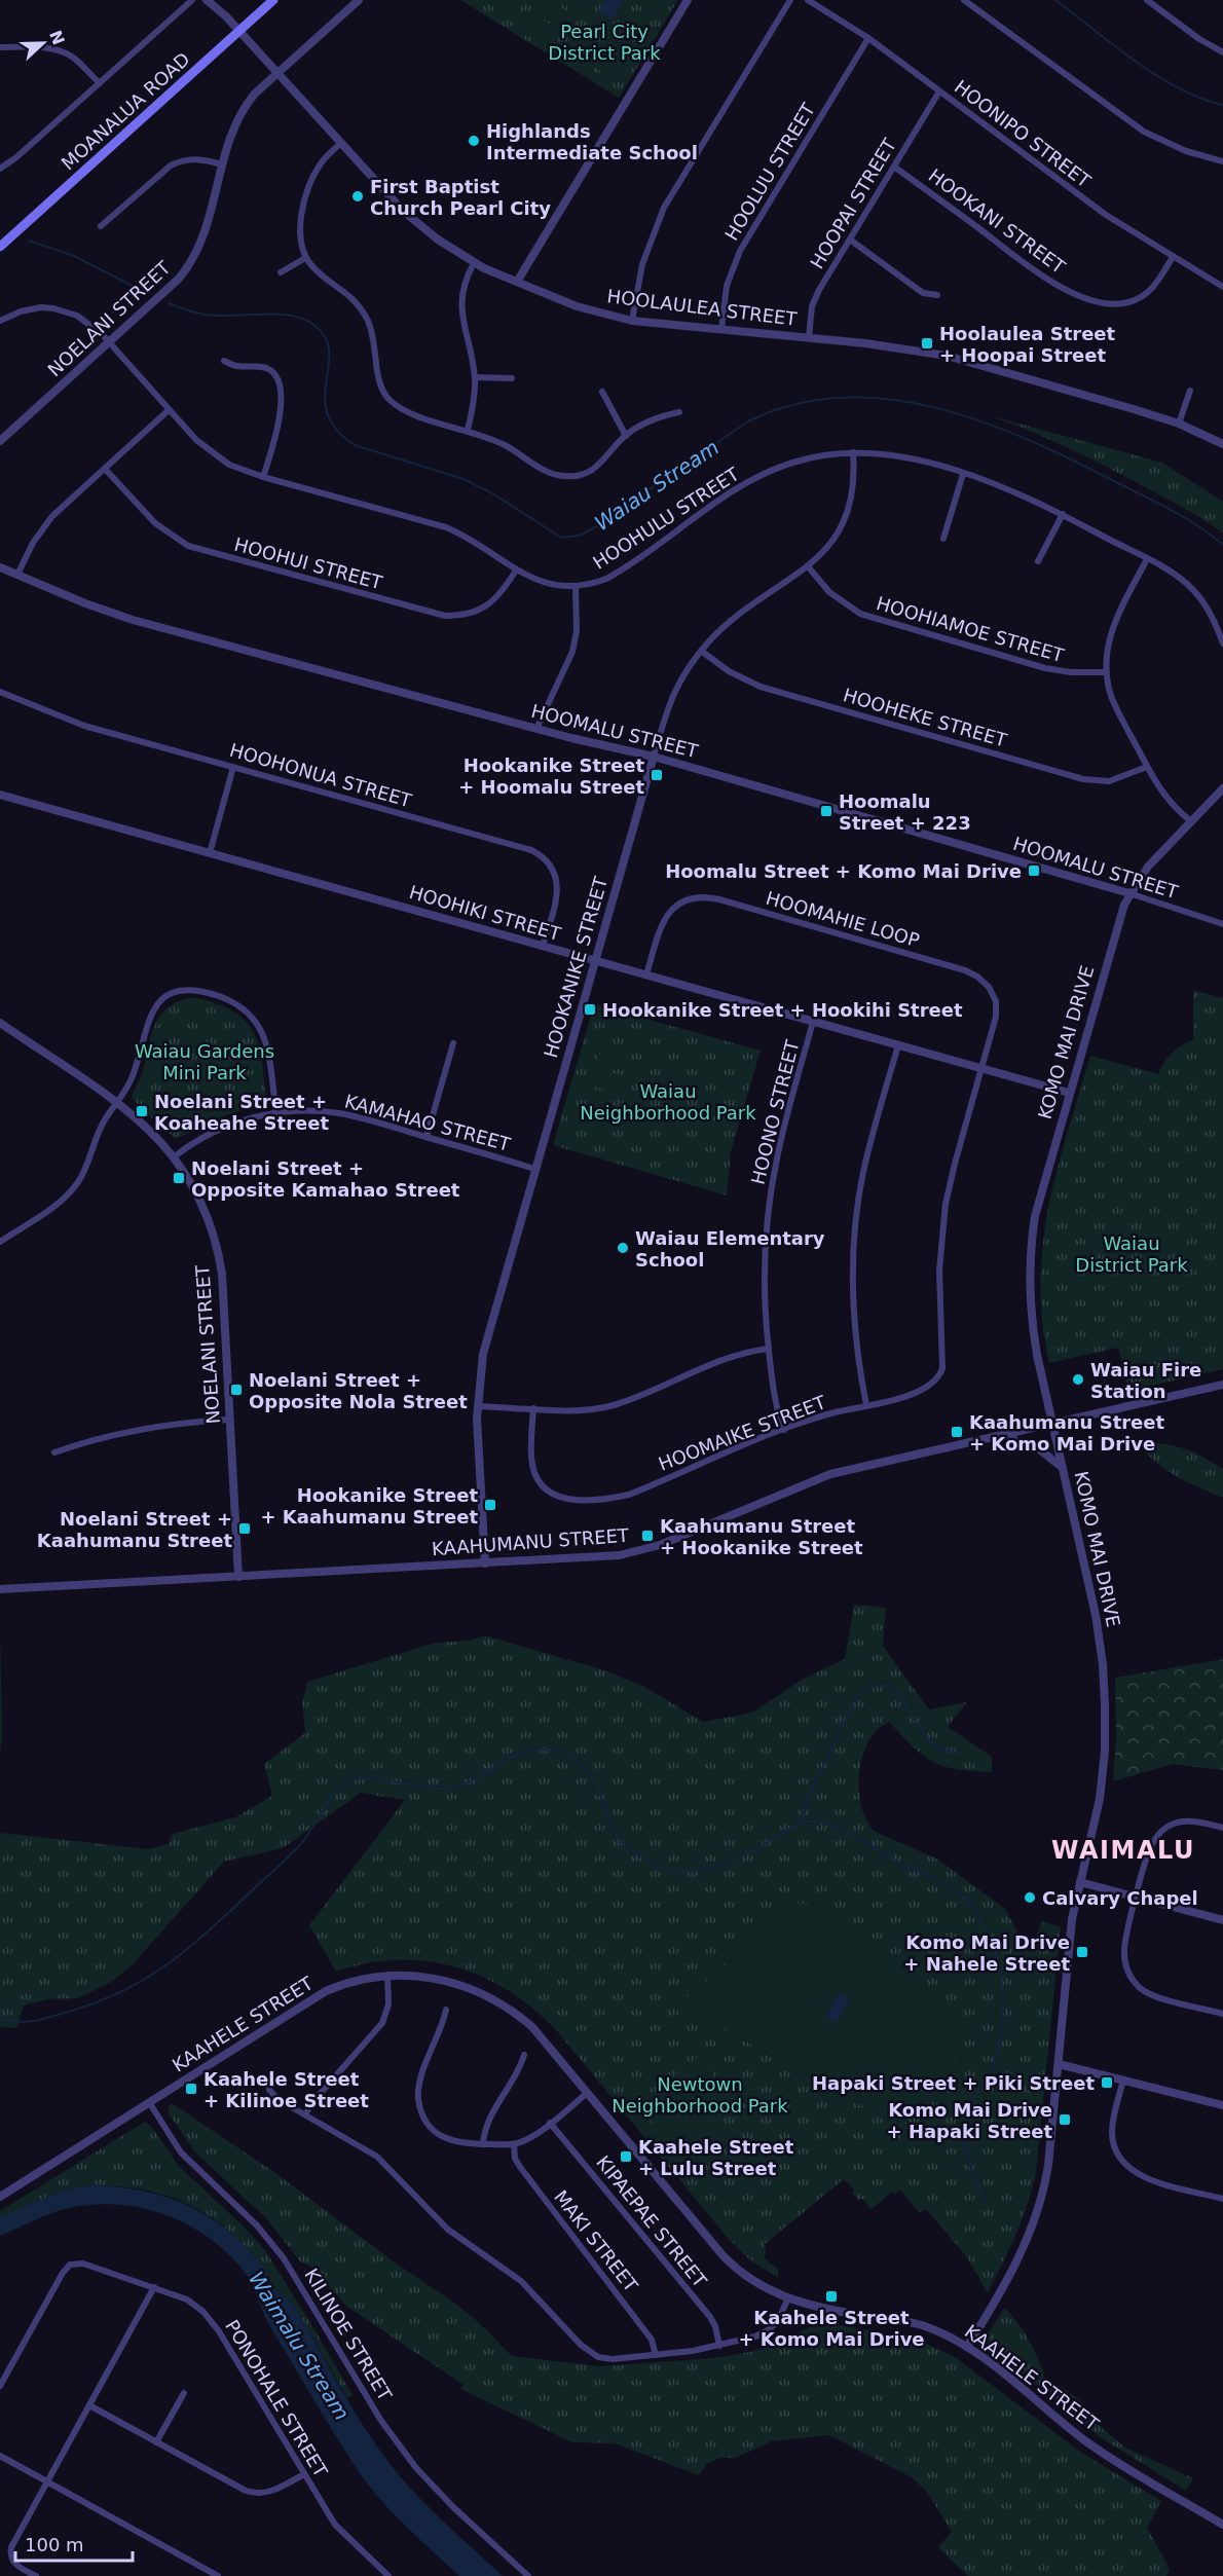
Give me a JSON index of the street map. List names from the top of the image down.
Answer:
{
  "streets": {
    "main road": ["MOANALUA ROAD"],
    "street": [
      "HOONIPO STREET",
      "HOOLUU STREET",
      "HOOPAI STREET",
      "HOOKANI STREET",
      "HOOLAULEA STREET",
      "NOELANI STREET",
      "HOOHULU STREET",
      "HOOHUI STREET",
      "HOOHIAMOE STREET",
      "HOOHEKE STREET",
      "HOOMALU STREET",
      "HOOHONUA STREET",
      "HOOHIKI STREET",
      "HOOMAHIE LOOP",
      "HOOKANIKE STREET",
      "KOMO MAI DRIVE",
      "HOONO STREET",
      "KAMAHAO STREET",
      "HOOMAIKE STREET",
      "KAAHUMANU STREET",
      "KAAHELE STREET",
      "KIPAEPAE STREET",
      "MAKI STREET",
      "KILINOE STREET",
      "PONOHALE STREET"
    ]
  },
  "crossings": [
    ["MOANALUA ROAD", "HOOLAULEA STREET"],
    ["HOONIPO STREET", "HOOLUU STREET"],
    ["HOONIPO STREET", "HOOPAI STREET"],
    ["HOONIPO STREET", "HOOKANI STREET"],
    ["HOOLUU STREET", "HOOLAULEA STREET"],
    ["HOOPAI STREET", "HOOKANI STREET"],
    ["HOOPAI STREET", "HOOLAULEA STREET"],
    ["HOOLAULEA STREET", "NOELANI STREET"],
    ["NOELANI STREET", "HOOHULU STREET"],
    ["NOELANI STREET", "KAMAHAO STREET"],
    ["NOELANI STREET", "KAAHUMANU STREET"],
    ["HOOHULU STREET", "HOOHUI STREET"],
    ["HOOHULU STREET", "HOOKANIKE STREET"],
    ["HOOHIAMOE STREET", "HOOKANIKE STREET"],
    ["HOOHEKE STREET", "HOOKANIKE STREET"],
    ["HOOMALU STREET", "HOOKANIKE STREET"],
    ["HOOMALU STREET", "KOMO MAI DRIVE"],
    ["HOOHONUA STREET", "HOOHIKI STREET"],
    ["HOOHIKI STREET", "HOOMAHIE LOOP"],
    ["HOOHIKI STREET", "HOOKANIKE STREET"],
    ["HOOHIKI STREET", "KOMO MAI DRIVE"],
    ["HOOHIKI STREET", "HOONO STREET"],
    ["HOOHIKI STREET", "HOOMAIKE STREET"],
    ["HOOMAHIE LOOP", "HOOMAIKE STREET"],
    ["HOOKANIKE STREET", "KAMAHAO STREET"],
    ["HOOKANIKE STREET", "KAAHUMANU STREET"],
    ["KOMO MAI DRIVE", "KAAHUMANU STREET"],
    ["KOMO MAI DRIVE", "KAAHELE STREET"],
    ["HOONO STREET", "HOOMAIKE STREET"],
    ["KAAHELE STREET", "KILINOE STREET"]
  ],
  "districts": ["WAIMALU"],
  "water": ["Waiau Stream", "Waimalu Stream"],
  "parks": [
    "Pearl City District Park",
    "Waiau Gardens Mini Park",
    "Waiau Neighborhood Park",
    "Waiau District Park",
    "Newtown Neighborhood Park"
  ],
  "places": {
    "other": [
      "Highlands Intermediate School",
      "First Baptist Church Pearl City",
      "Waiau Elementary School",
      "Waiau Fire Station",
      "Calvary Chapel"
    ],
    "transit": [
      "Hoolaulea Street + Hoopai Street",
      "Hookanike Street + Hoomalu Street",
      "Hoomalu Street + 223",
      "Hoomalu Street + Komo Mai Drive",
      "Hookanike Street + Hookihi Street",
      "Noelani Street + Koaheahe Street",
      "Noelani Street + Opposite Kamahao Street",
      "Noelani Street + Opposite Nola Street",
      "Kaahumanu Street + Komo Mai Drive",
      "Hookanike Street + Kaahumanu Street",
      "Noelani Street + Kaahumanu Street",
      "Kaahumanu Street + Hookanike Street",
      "Komo Mai Drive + Nahele Street",
      "Hapaki Street + Piki Street",
      "Kaahele Street + Kilinoe Street",
      "Komo Mai Drive + Hapaki Street",
      "Kaahele Street + Lulu Street",
      "Kaahele Street + Komo Mai Drive"
    ]
  },
  "scale_bar": "100 m",
  "north": "right"
}
